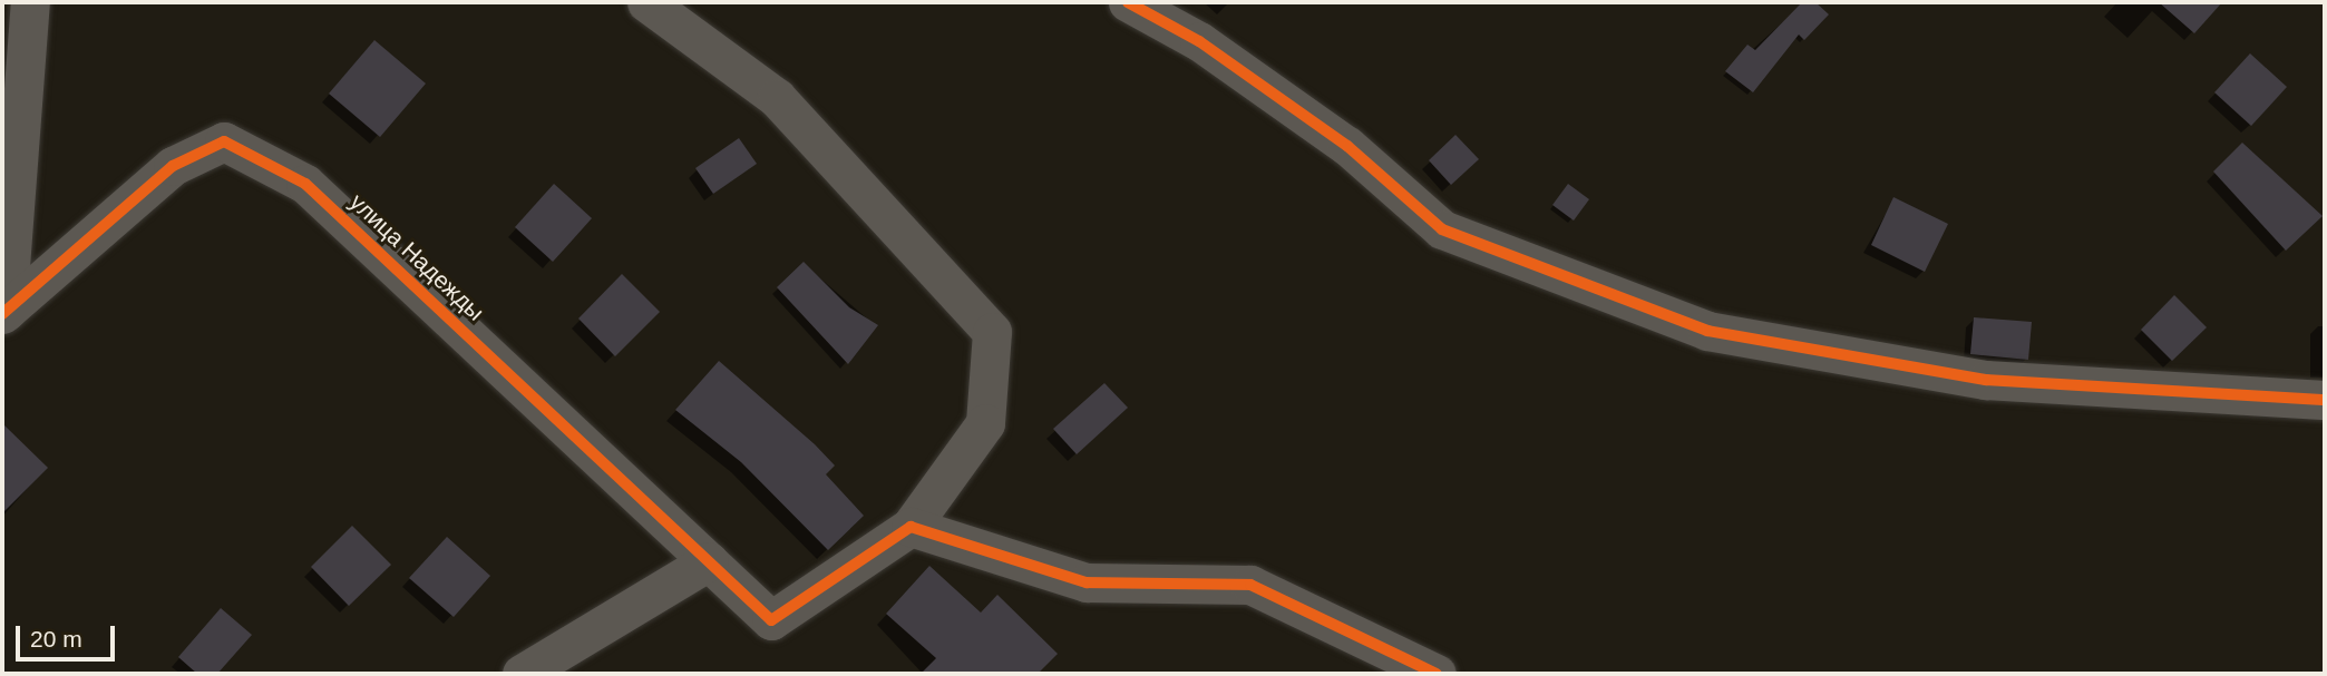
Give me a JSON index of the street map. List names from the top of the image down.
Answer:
{
  "streets": {
    "street": ["улица Надежды"]
  },
  "scale_bar": "20 m"
}
